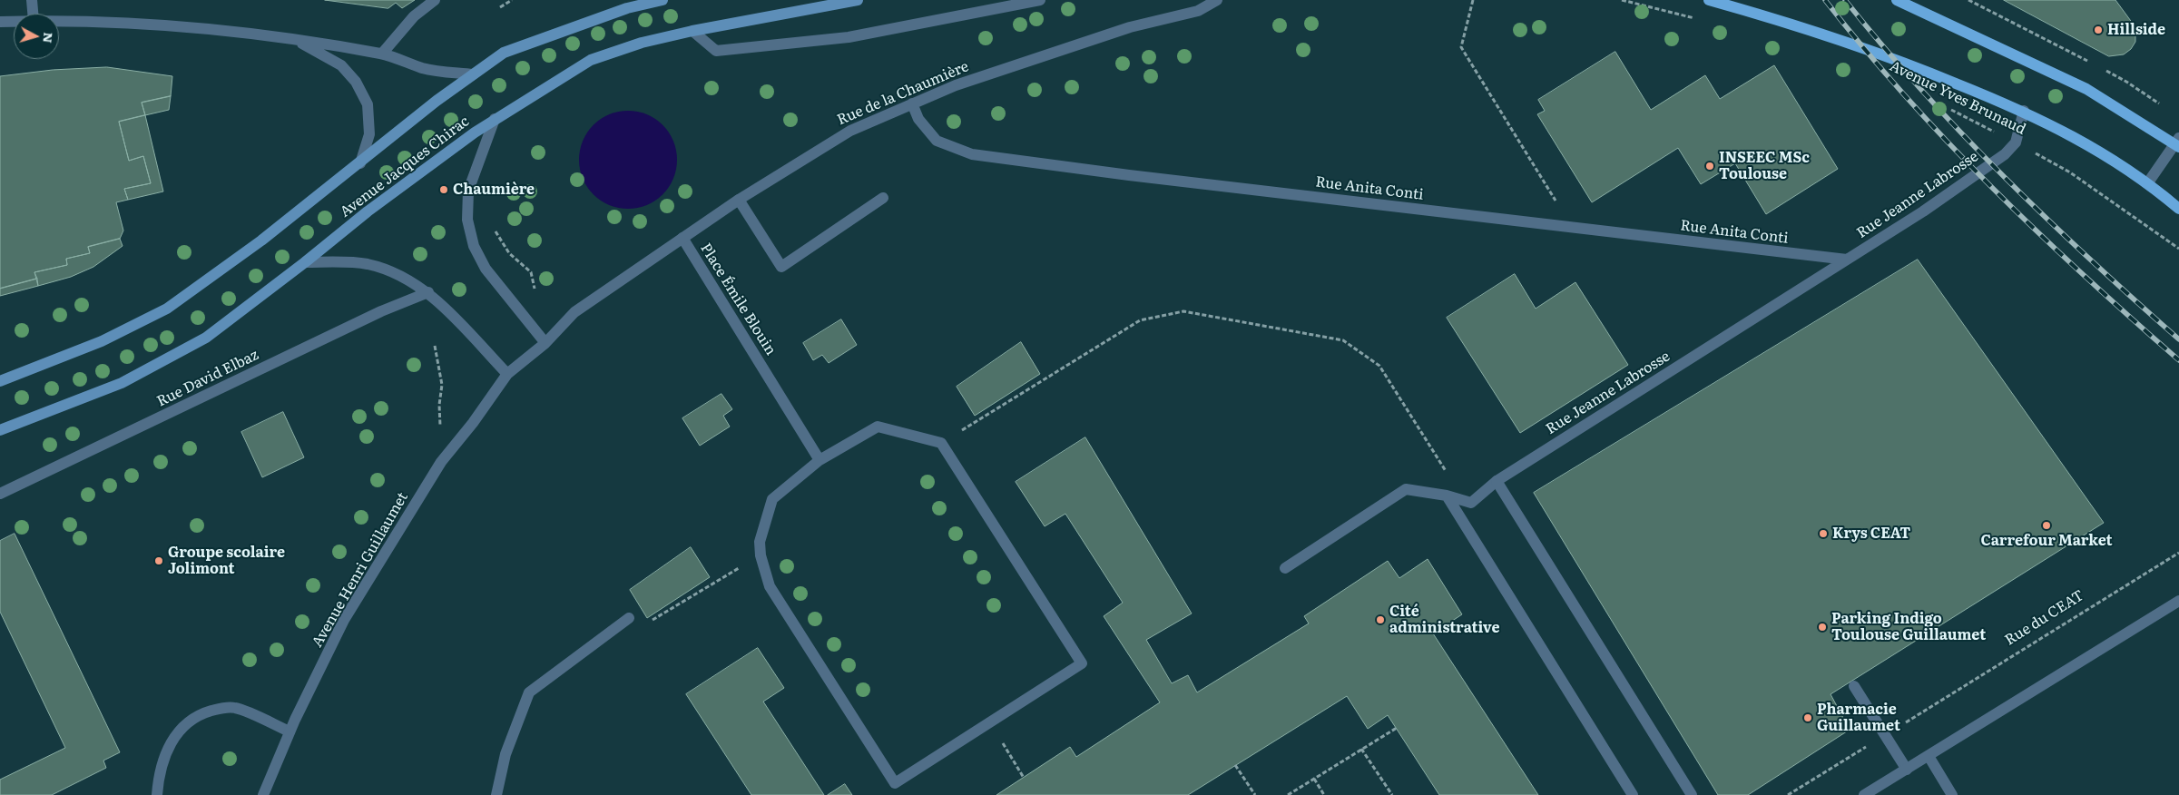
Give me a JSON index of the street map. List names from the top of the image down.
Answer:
{
  "streets": {
    "main road": ["Avenue Yves Brunaud", "Avenue Jacques Chirac"],
    "street": [
      "Rue de la Chaumière",
      "Rue Anita Conti",
      "Rue Jeanne Labrosse",
      "Place Émile Blouin",
      "Rue David Elbaz",
      "Avenue Henri Guillaumet"
    ],
    "path": ["Rue du CEAT"]
  },
  "crossings": [
    ["Rue de la Chaumière", "Rue Anita Conti"],
    ["Rue de la Chaumière", "Place Émile Blouin"],
    ["Rue de la Chaumière", "Avenue Henri Guillaumet"],
    ["Avenue Yves Brunaud", "Rue Jeanne Labrosse"],
    ["Rue Anita Conti", "Rue Jeanne Labrosse"]
  ],
  "places": [
    "Hillside",
    "INSEEC MSc Toulouse",
    "Chaumière",
    "Carrefour Market",
    "Krys CEAT",
    "Groupe scolaire Jolimont",
    "Cité administrative",
    "Parking Indigo Toulouse Guillaumet",
    "Pharmacie Guillaumet"
  ],
  "north": "right"
}
